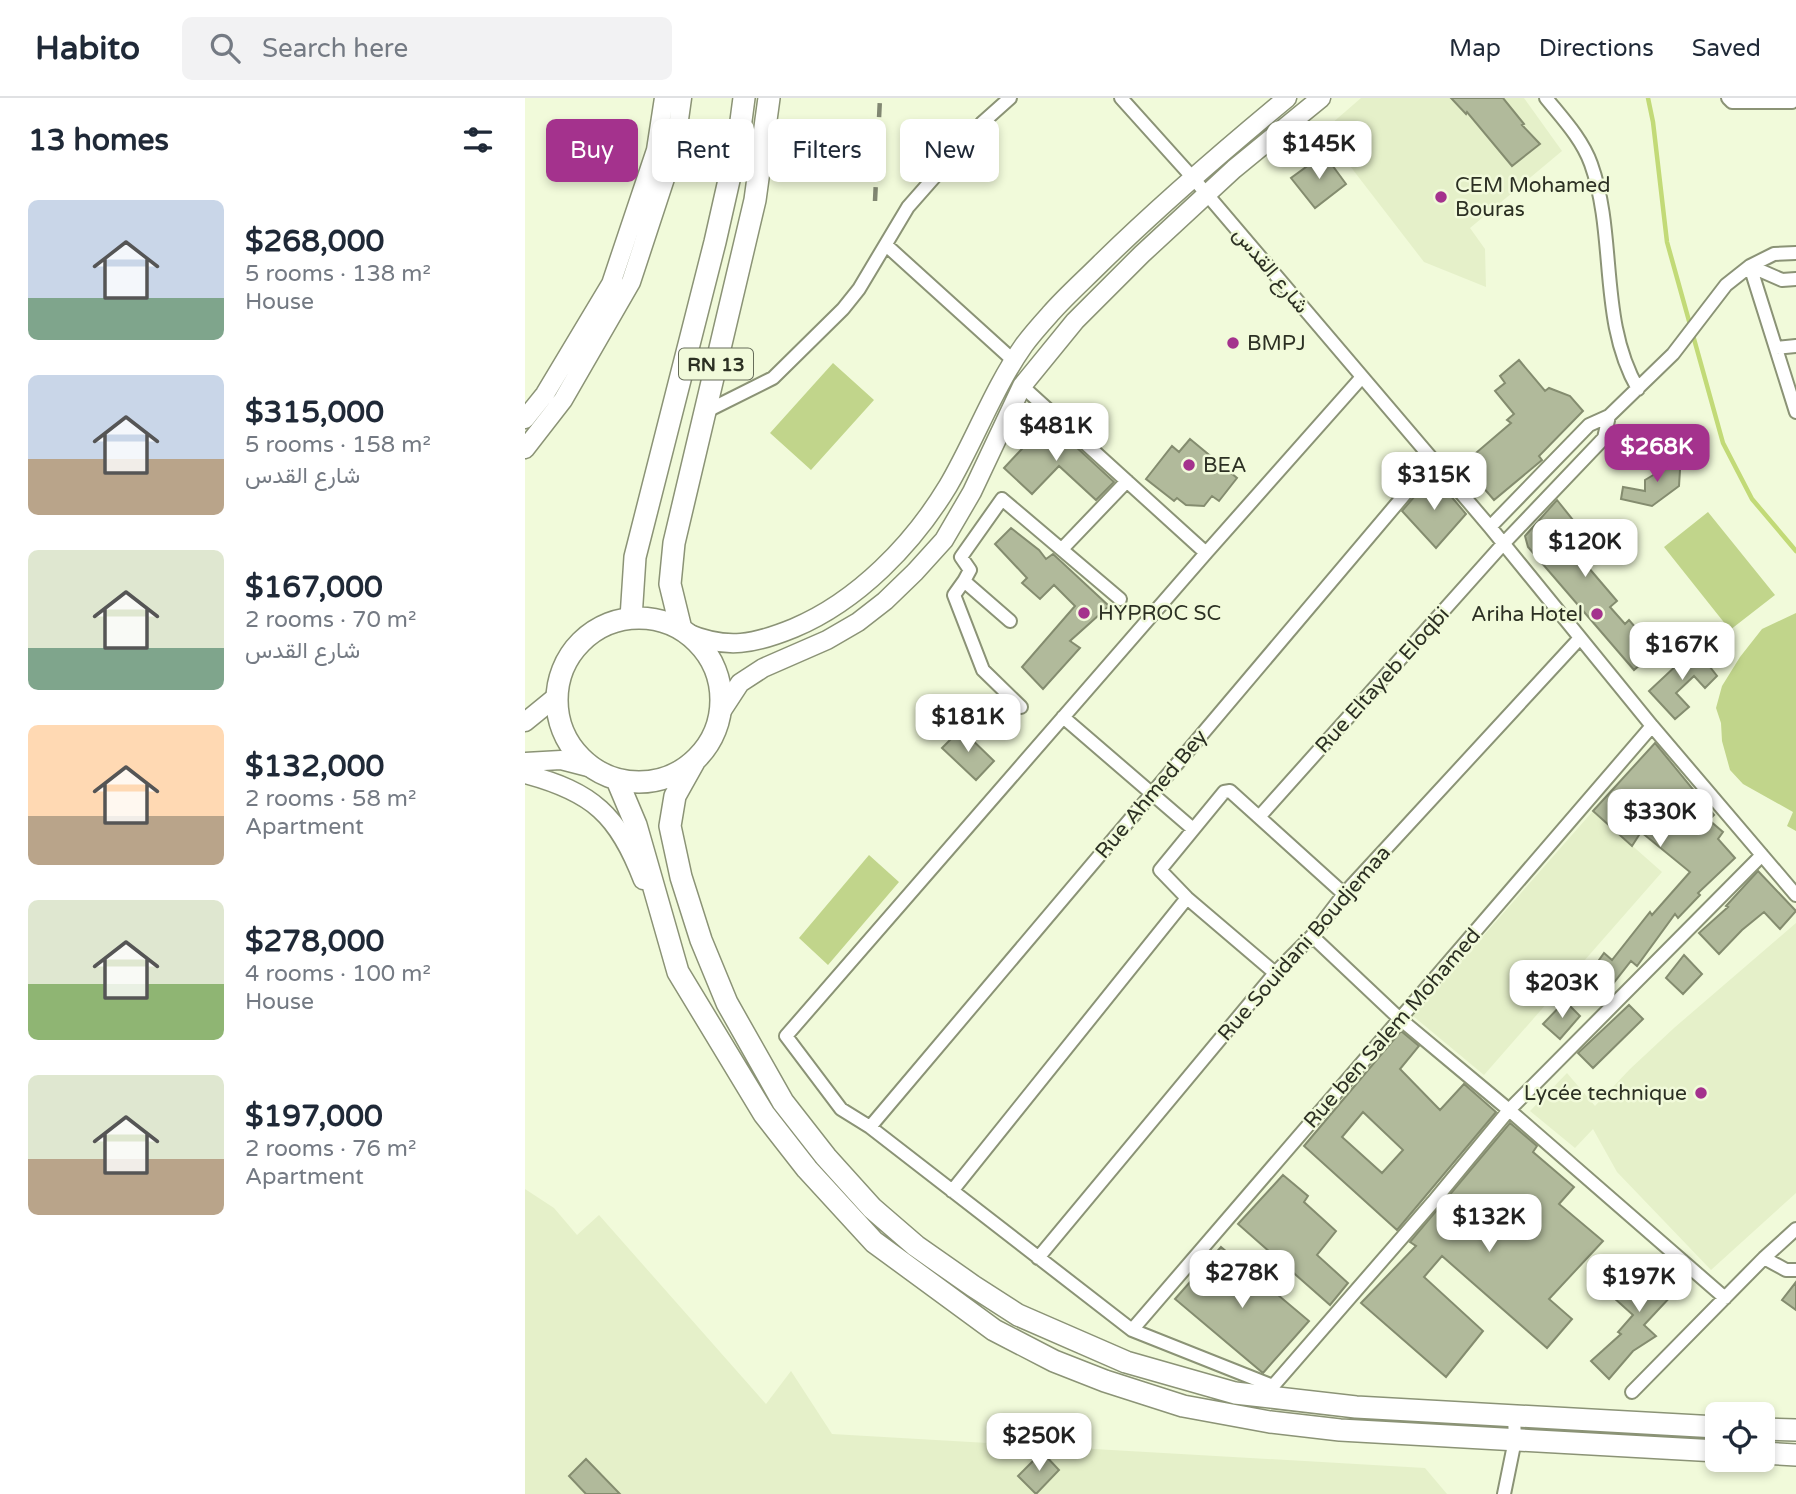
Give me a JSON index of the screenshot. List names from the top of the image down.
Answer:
{
  "streets": {
    "highway": ["RN 13"],
    "street": [
      "شارع القدس",
      "Rue Eltayeb Eloqbi",
      "Rue Ahmed Bey",
      "Rue Souidani Boudjemaa",
      "Rue ben Salem Mohamed"
    ]
  },
  "crossings": [
    ["شارع القدس", "Rue Eltayeb Eloqbi"],
    ["شارع القدس", "Rue Ahmed Bey"],
    ["شارع القدس", "Rue Souidani Boudjemaa"],
    ["شارع القدس", "Rue ben Salem Mohamed"]
  ],
  "places": [
    "CEM Mohamed Bouras",
    "BMPJ",
    "BEA",
    "HYPROC SC",
    "Ariha Hotel",
    "Lycée technique"
  ],
  "page": {
    "header": "Habito",
    "search": "Search here",
    "nav": ["Map", "Directions", "Saved"],
    "heading": "13 homes",
    "chip": [
      "Buy",
      "Rent",
      "Filters",
      "New"
    ],
    "price": [
      "$145K",
      "$481K",
      "$268K",
      "$315K",
      "$120K",
      "$167K",
      "$181K",
      "$330K",
      "$203K",
      "$132K",
      "$278K",
      "$197K",
      "$250K"
    ],
    "list": [
      {
        "name": "$268,000",
        "note": "5 rooms · 138 m² · House"
      },
      {
        "name": "$315,000",
        "note": "5 rooms · 158 m² · شارع القدس"
      },
      {
        "name": "$167,000",
        "note": "2 rooms · 70 m² · شارع القدس"
      },
      {
        "name": "$132,000",
        "note": "2 rooms · 58 m² · Apartment"
      },
      {
        "name": "$278,000",
        "note": "4 rooms · 100 m² · House"
      },
      {
        "name": "$197,000",
        "note": "2 rooms · 76 m² · Apartment"
      }
    ]
  }
}
